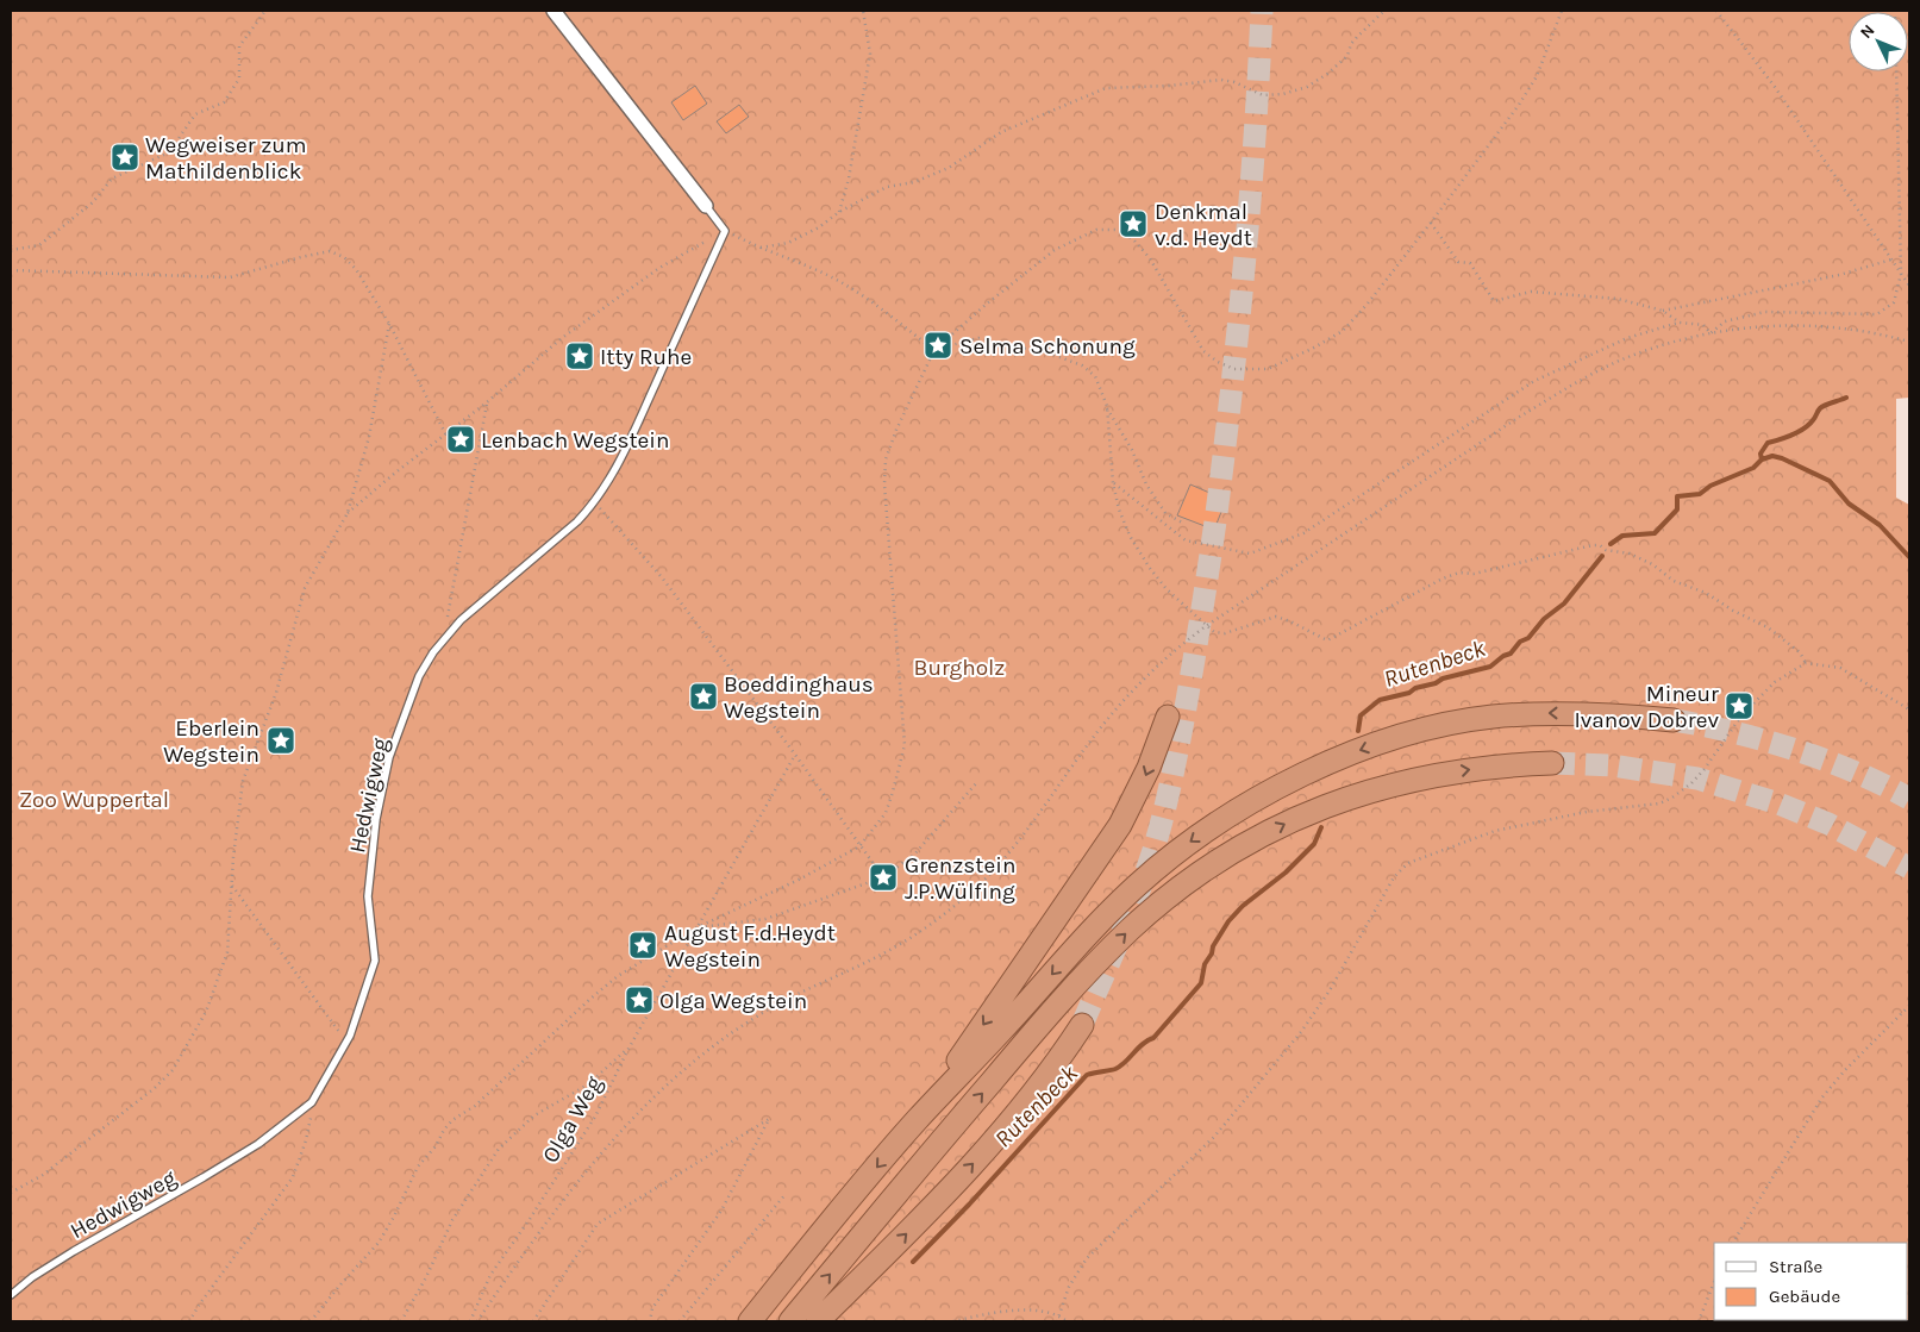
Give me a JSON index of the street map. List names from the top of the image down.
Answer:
{
  "streets": {
    "lane": ["Hedwigweg"],
    "path": ["Olga Weg"]
  },
  "water": ["Rutenbeck"],
  "parks": ["Burgholz", "Zoo Wuppertal"],
  "places": {
    "place": [
      "Wegweiser zum Mathildenblick",
      "Denkmal v.d. Heydt",
      "Selma Schonung",
      "Itty Ruhe",
      "Lenbach Wegstein",
      "Boeddinghaus Wegstein",
      "Mineur Ivanov Dobrev",
      "Eberlein Wegstein",
      "Grenzstein J.P.Wülfing",
      "August F.d.Heydt Wegstein",
      "Olga Wegstein"
    ]
  },
  "legend": ["Straße", "Gebäude"],
  "north": "top left"
}
